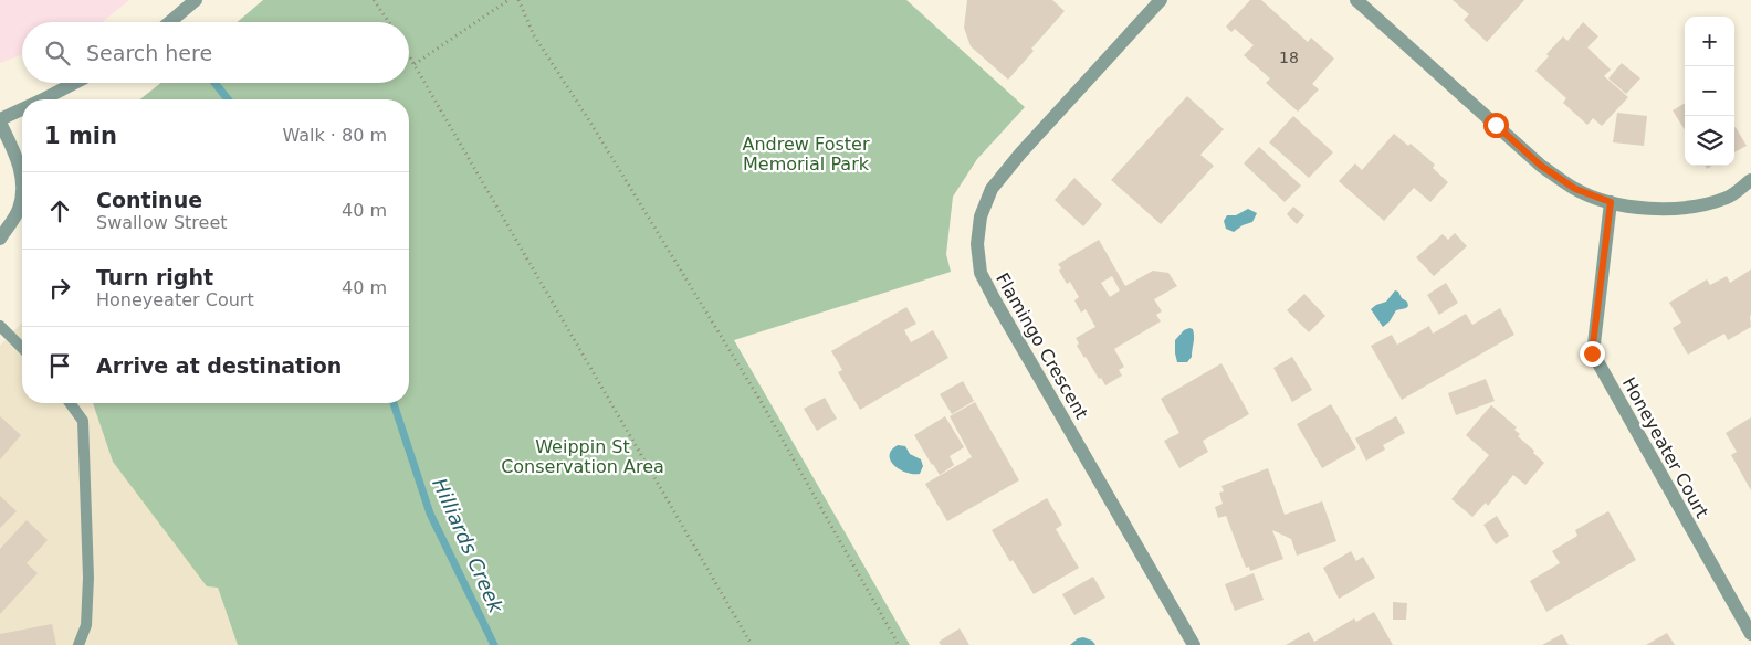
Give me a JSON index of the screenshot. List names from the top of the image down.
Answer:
{
  "streets": {
    "street": ["Flamingo Crescent", "Honeyeater Court"]
  },
  "water": ["Hilliards Creek"],
  "parks": ["Andrew Foster Memorial Park", "Weippin St Conservation Area"],
  "house_numbers": ["18"],
  "page": {
    "map_buttons": ["+", "−"],
    "search": "Search here",
    "heading": ["1 min", "Walk · 80 m"],
    "list": [
      ["Continue", "Swallow Street", "40 m"],
      ["Turn right", "Honeyeater Court", "40 m"],
      "Arrive at destination"
    ]
  }
}
